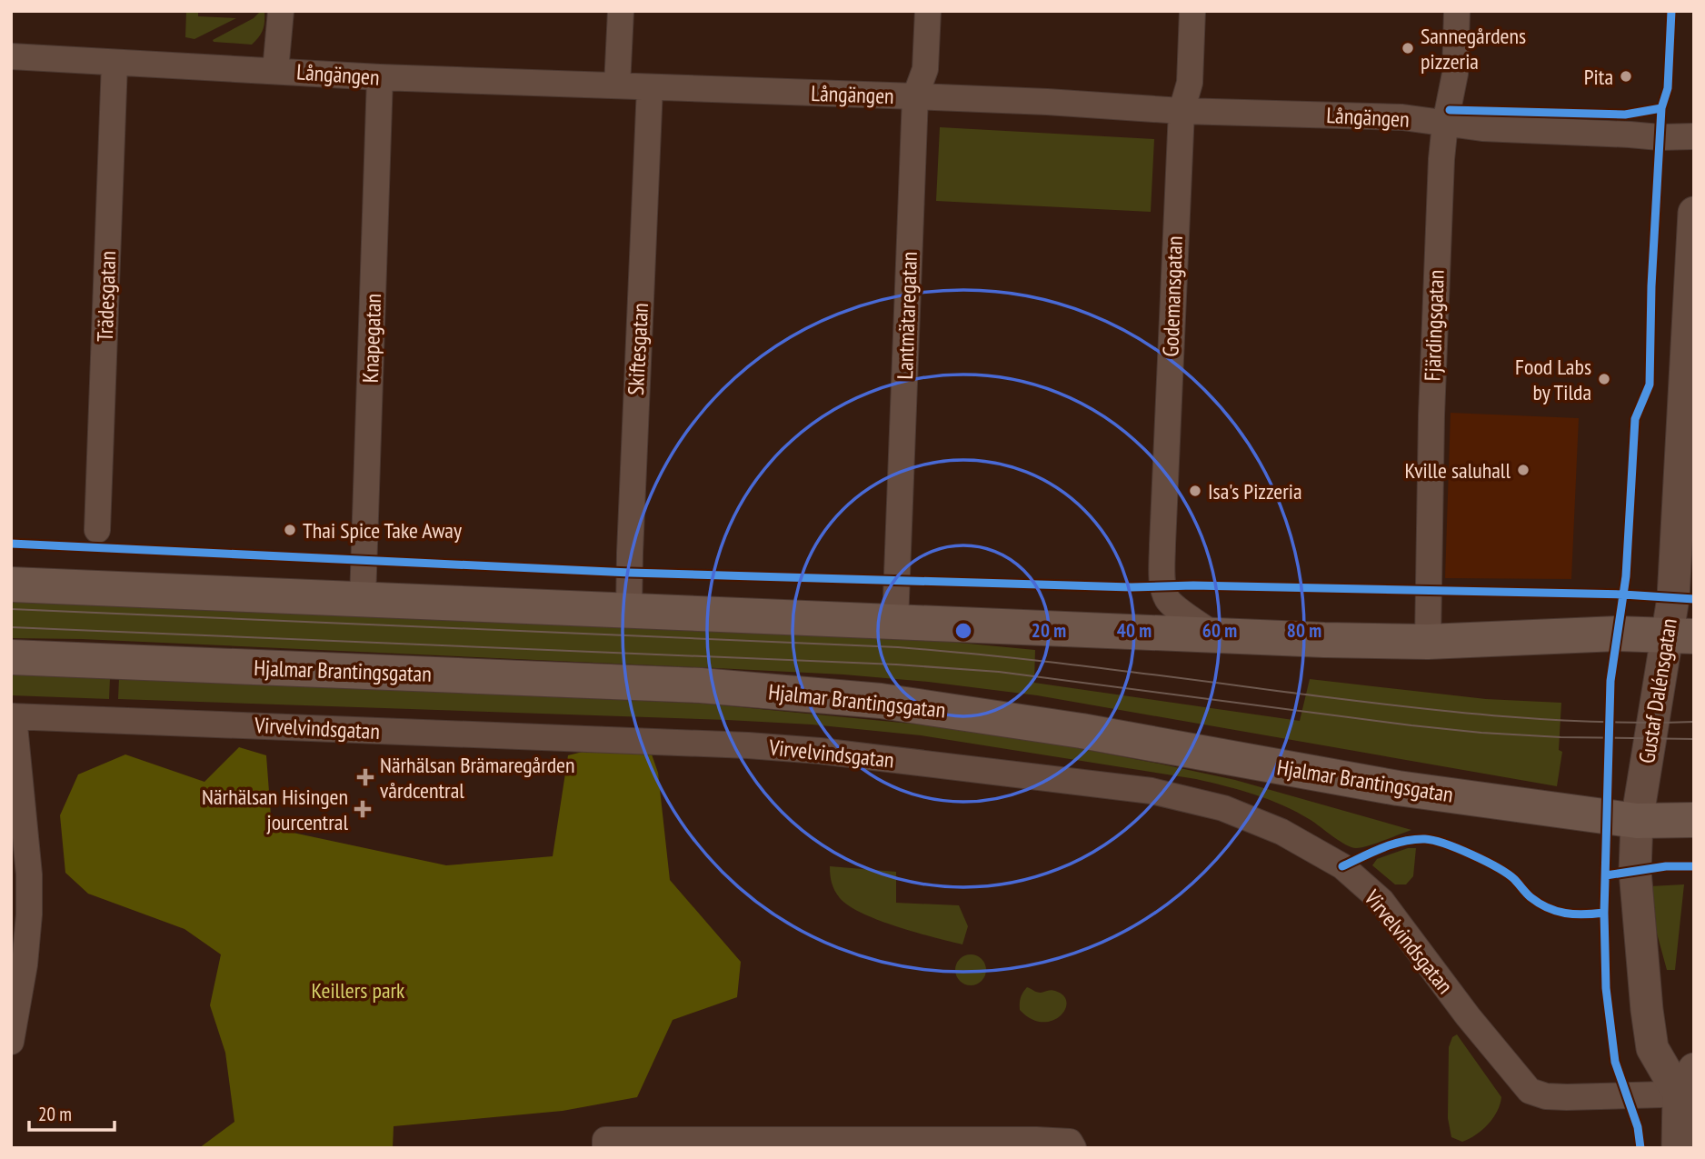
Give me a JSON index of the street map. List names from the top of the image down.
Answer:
{
  "streets": {
    "main road": ["Hjalmar Brantingsgatan"],
    "street": [
      "Långängen",
      "Trädesgatan",
      "Godemansgatan",
      "Lantmätaregatan",
      "Fjärdingsgatan",
      "Knapegatan",
      "Skiftesgatan",
      "Gustaf Dalénsgatan",
      "Virvelvindsgatan"
    ]
  },
  "crossings": [
    ["Långängen", "Trädesgatan"],
    ["Långängen", "Godemansgatan"],
    ["Långängen", "Lantmätaregatan"],
    ["Långängen", "Fjärdingsgatan"],
    ["Långängen", "Knapegatan"],
    ["Långängen", "Skiftesgatan"],
    ["Hjalmar Brantingsgatan", "Gustaf Dalénsgatan"],
    ["Gustaf Dalénsgatan", "Virvelvindsgatan"]
  ],
  "parks": ["Keillers park"],
  "places": {
    "other": [
      "Sannegårdens pizzeria",
      "Pita",
      "Food Labs by Tilda",
      "Kville saluhall",
      "Isa's Pizzeria",
      "Thai Spice Take Away"
    ],
    "health": ["Närhälsan Brämaregården vårdcentral", "Närhälsan Hisingen jourcentral"]
  },
  "scale_bar": "20 m",
  "rings": [
    "20 m",
    "40 m",
    "60 m",
    "80 m"
  ]
}
